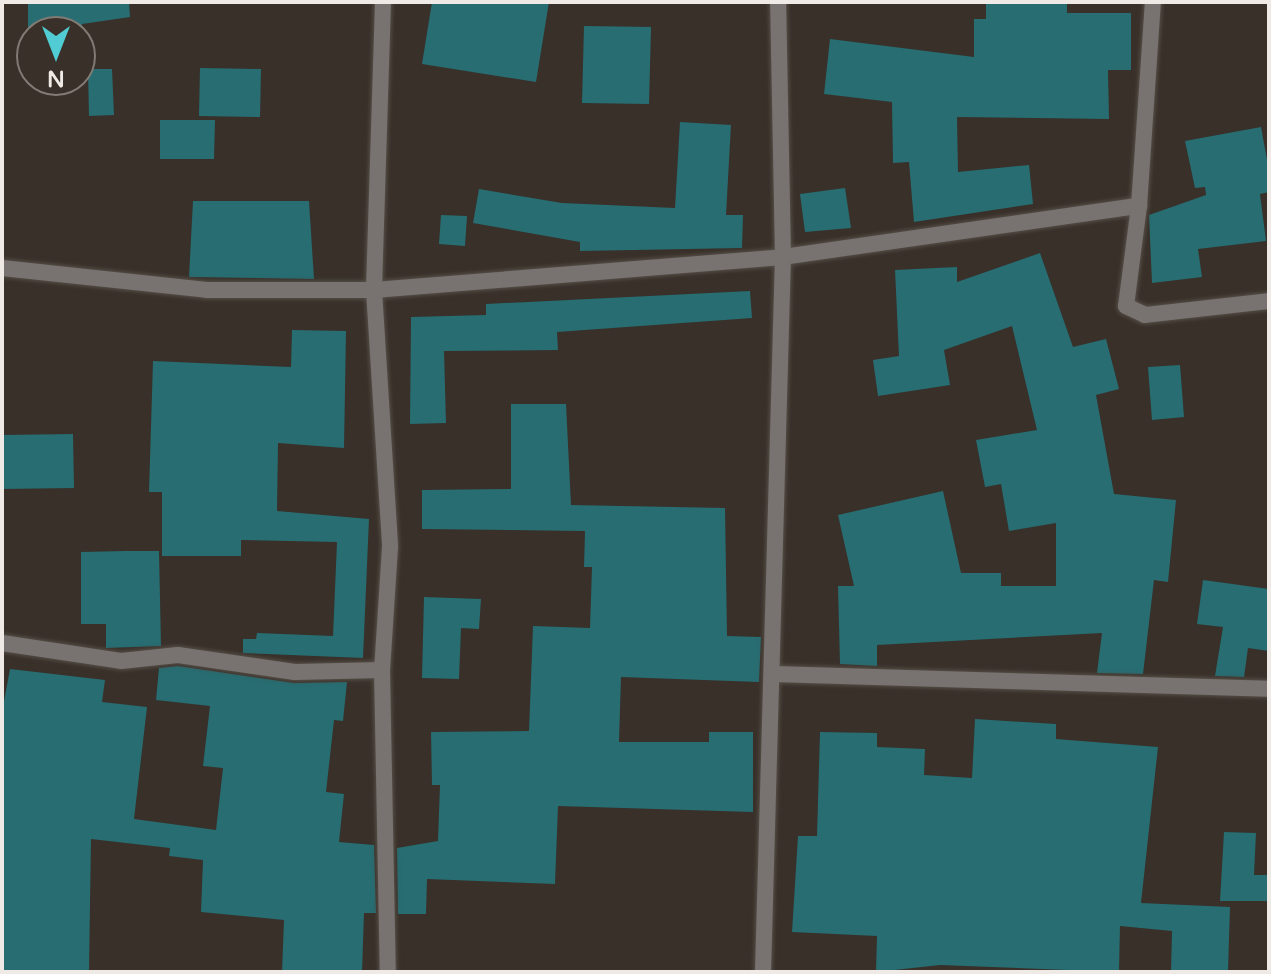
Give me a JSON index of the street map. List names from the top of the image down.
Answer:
{
  "north": "bottom"
}
